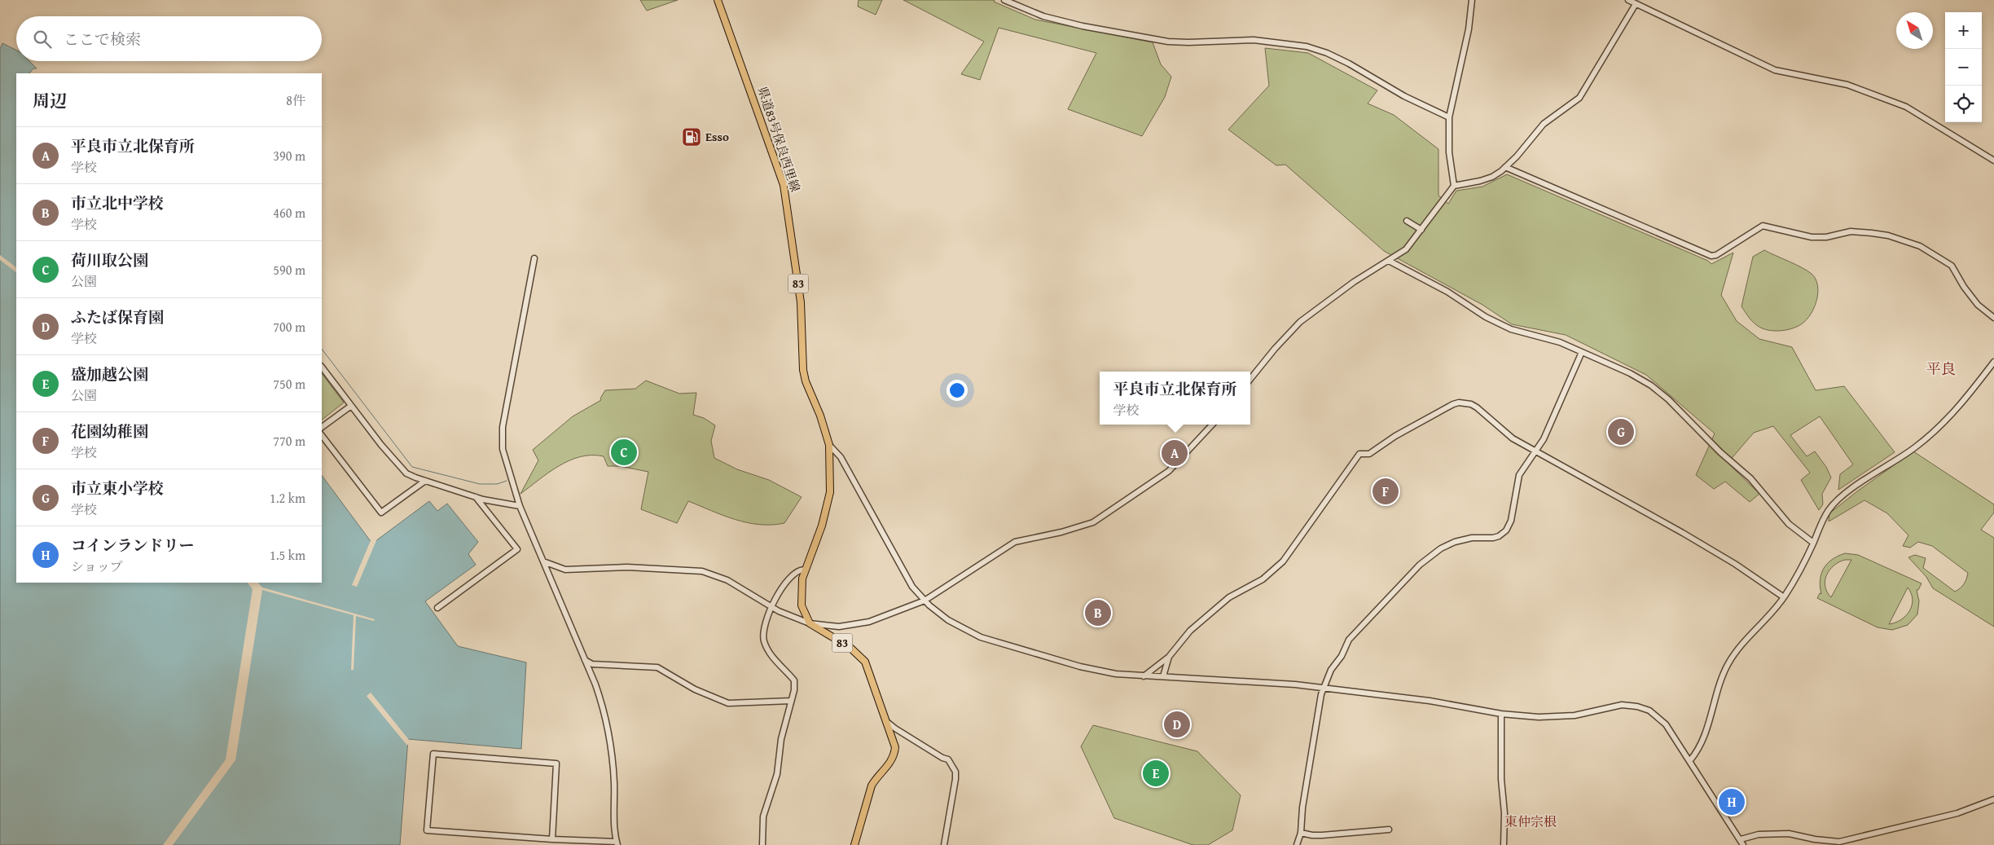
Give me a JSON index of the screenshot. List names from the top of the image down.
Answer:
{
  "streets": {
    "main road": ["県道83号保良西里線", "83"]
  },
  "crossings": [
    ["県道83号保良西里線", "83"]
  ],
  "districts": ["平良", "東仲宗根"],
  "places": {
    "fuel station": ["Esso"]
  },
  "north": "top left",
  "page": {
    "map_buttons": ["+", "−"],
    "search": "ここで検索",
    "heading": ["周辺", "8件"],
    "list": [
      {
        "mark": "A",
        "name": "平良市立北保育所",
        "note": "学校",
        "value": "390 m"
      },
      {
        "mark": "B",
        "name": "市立北中学校",
        "note": "学校",
        "value": "460 m"
      },
      {
        "mark": "C",
        "name": "荷川取公園",
        "note": "公園",
        "value": "590 m"
      },
      {
        "mark": "D",
        "name": "ふたば保育園",
        "note": "学校",
        "value": "700 m"
      },
      {
        "mark": "E",
        "name": "盛加越公園",
        "note": "公園",
        "value": "750 m"
      },
      {
        "mark": "F",
        "name": "花園幼稚園",
        "note": "学校",
        "value": "770 m"
      },
      {
        "mark": "G",
        "name": "市立東小学校",
        "note": "学校",
        "value": "1.2 km"
      },
      {
        "mark": "H",
        "name": "コインランドリー",
        "note": "ショップ",
        "value": "1.5 km"
      }
    ],
    "popup": ["平良市立北保育所", "学校"],
    "pins": [
      "G",
      "C",
      "A",
      "F",
      "B",
      "D",
      "E",
      "H"
    ]
  }
}
